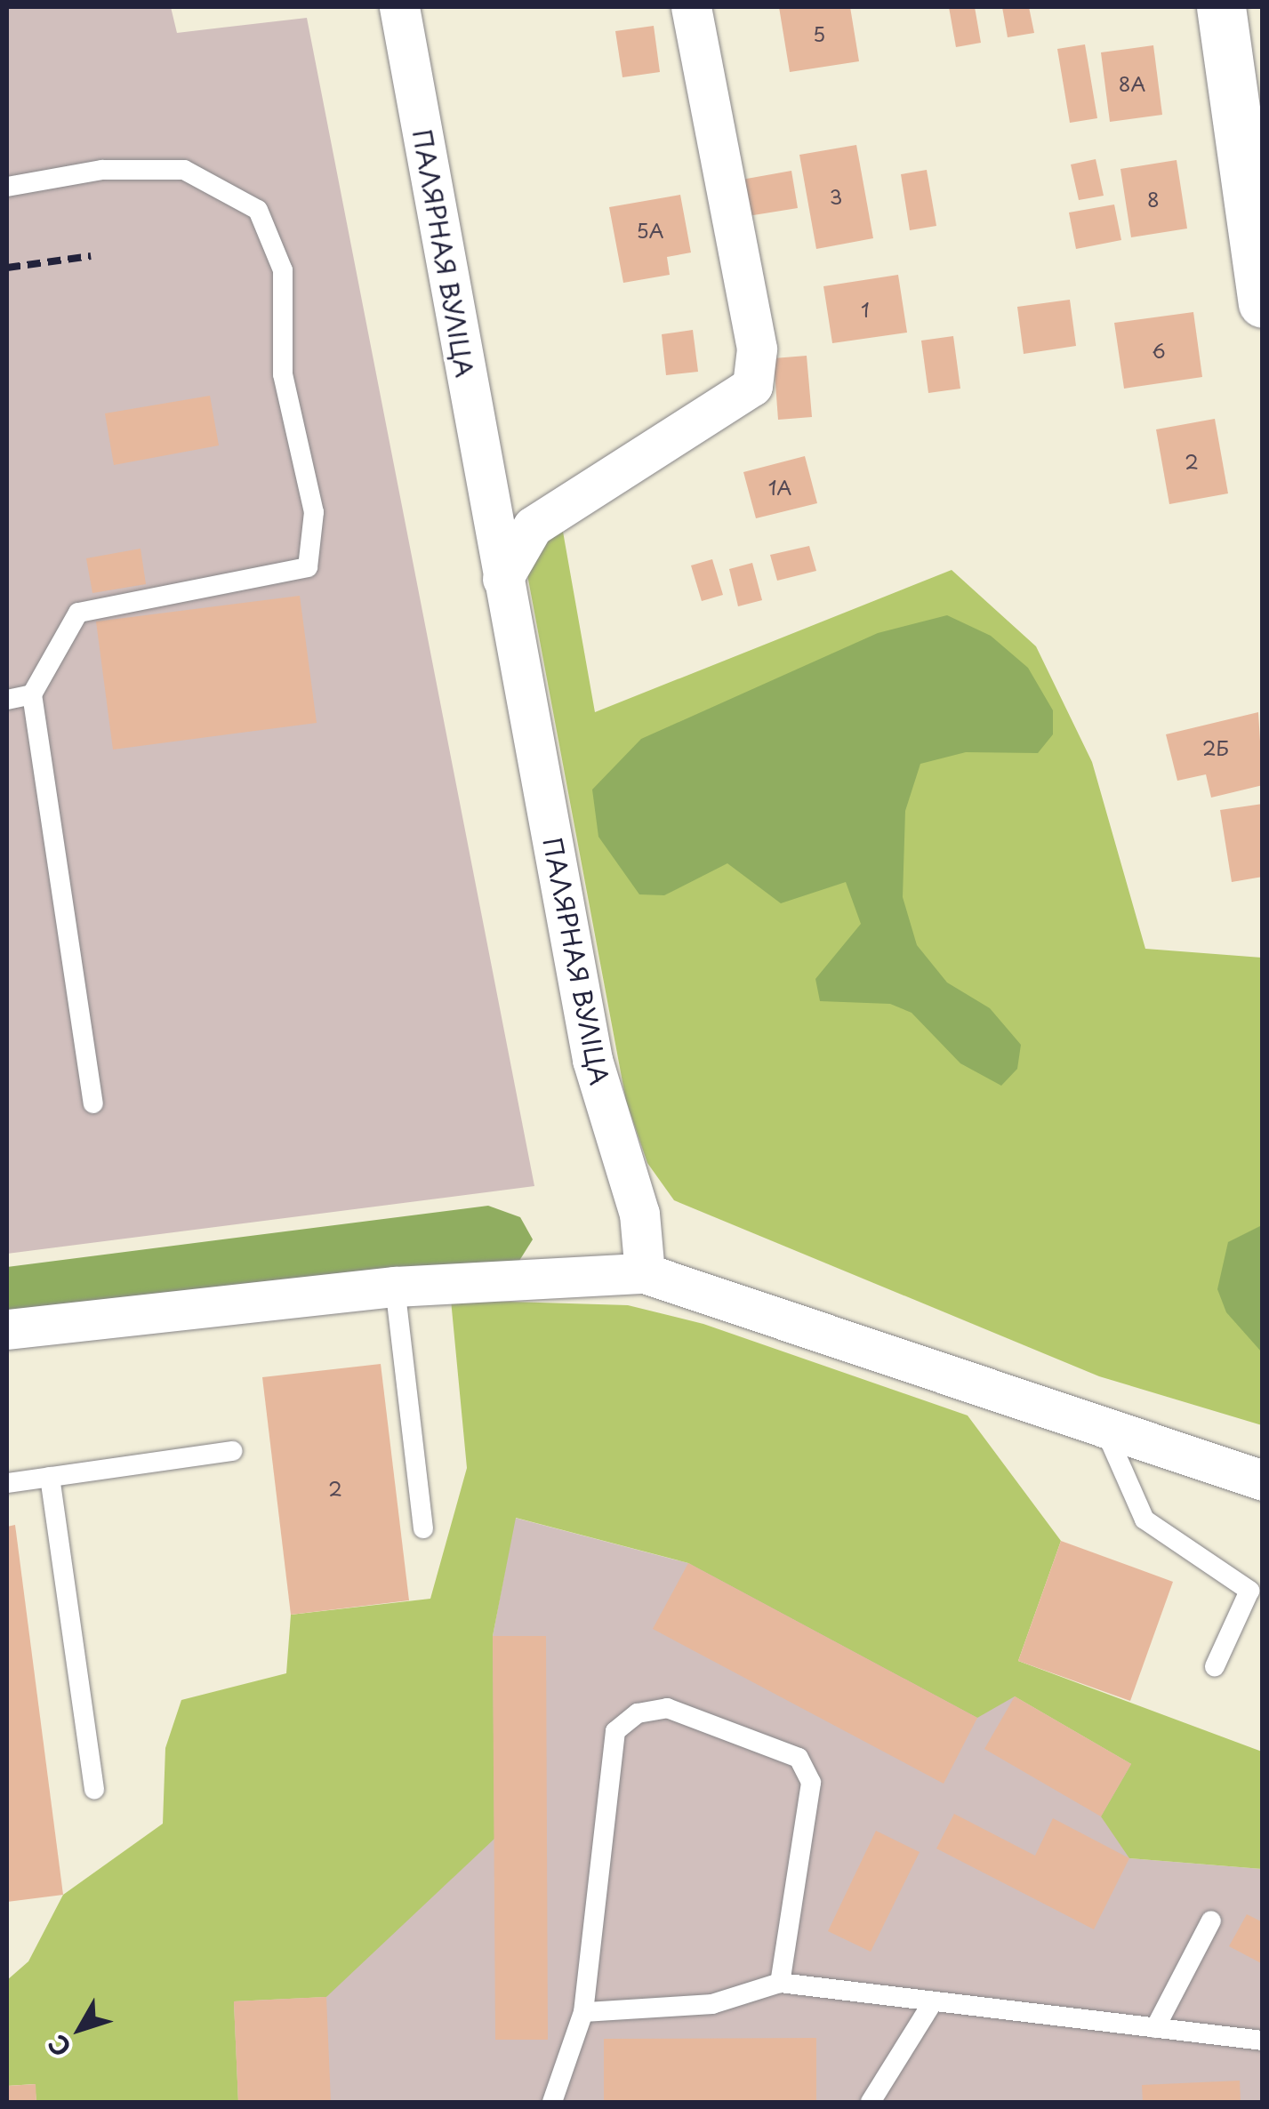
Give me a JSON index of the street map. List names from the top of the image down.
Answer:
{
  "streets": {
    "street": ["ПАЛЯРНАЯ ВУЛІЦА"]
  },
  "house_numbers": [
    "5",
    "8А",
    "3",
    "8",
    "5А",
    "1",
    "6",
    "2",
    "1А",
    "2Б",
    "2"
  ],
  "north": "bottom left"
}
